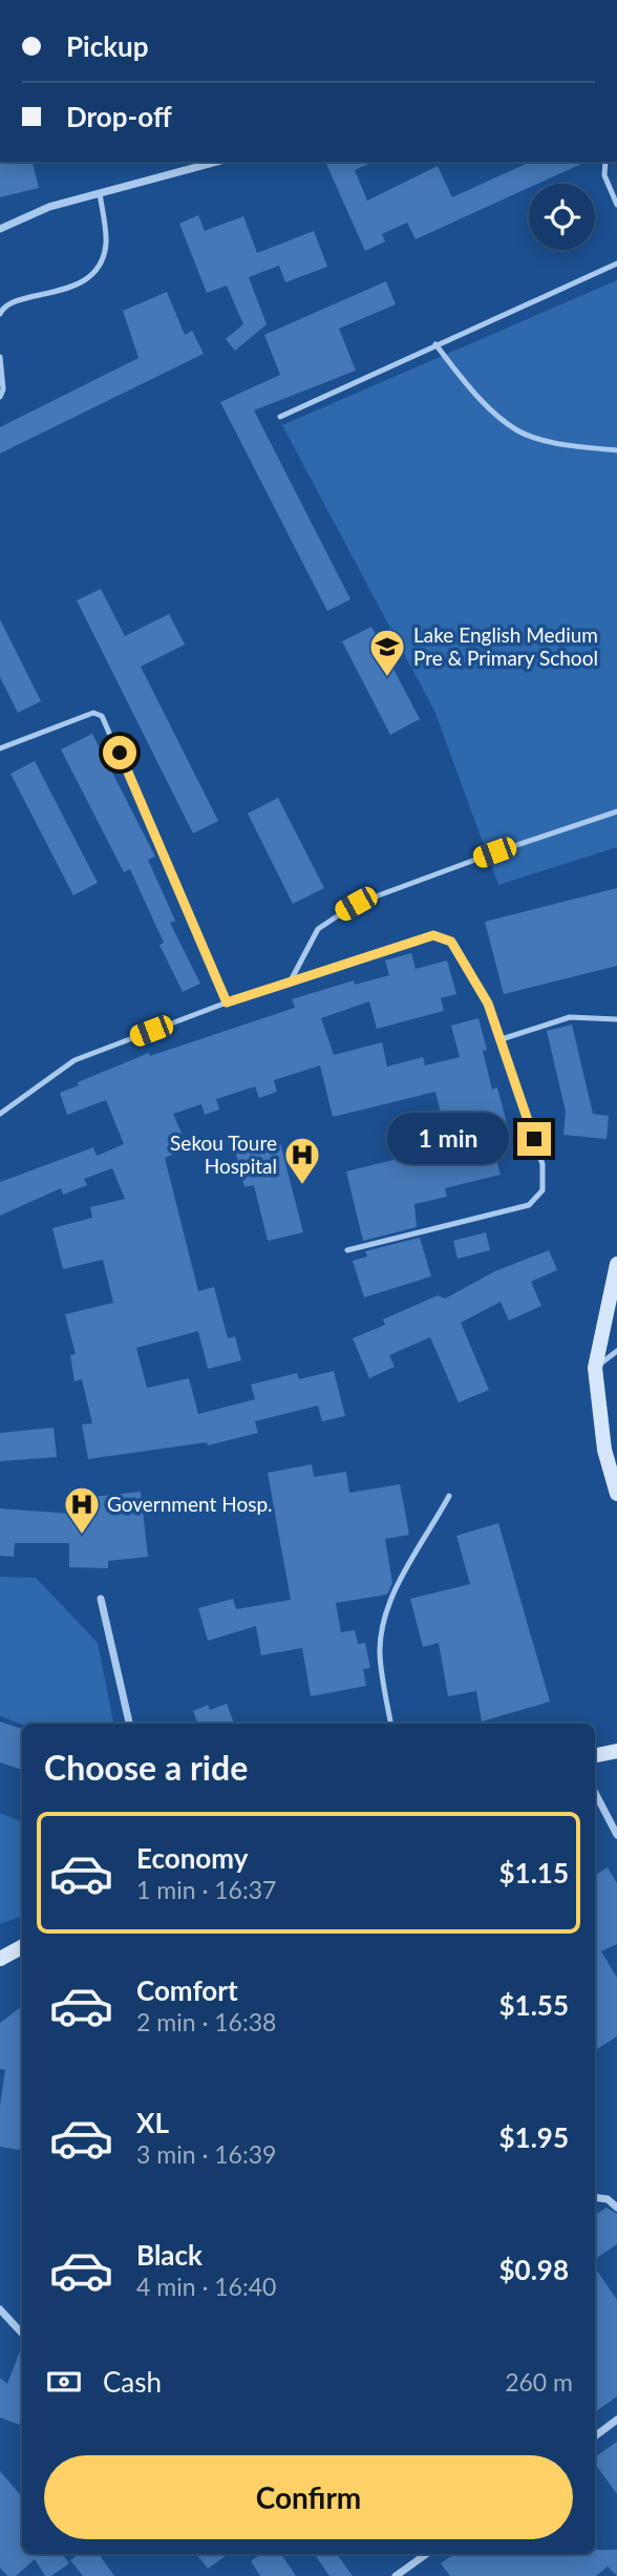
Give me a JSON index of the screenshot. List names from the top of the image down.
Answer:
{
  "places": {
    "school or university": ["Lake English Medium Pre & Primary School"],
    "hospital": ["Sekou Toure Hospital", "Government Hosp."]
  },
  "page": {
    "banner": ["Pickup", "Drop-off"],
    "bubble": "1 min",
    "heading": "Choose a ride",
    "list": [
      {
        "name": "Economy",
        "note": "1 min · 16:37",
        "value": "$1.15"
      },
      {
        "name": "Comfort",
        "note": "2 min · 16:38",
        "value": "$1.55"
      },
      {
        "name": "XL",
        "note": "3 min · 16:39",
        "value": "$1.95"
      },
      {
        "name": "Black",
        "note": "4 min · 16:40",
        "value": "$0.98"
      }
    ],
    "pay": ["Cash", "260 m"],
    "buttons": "Confirm"
  }
}
